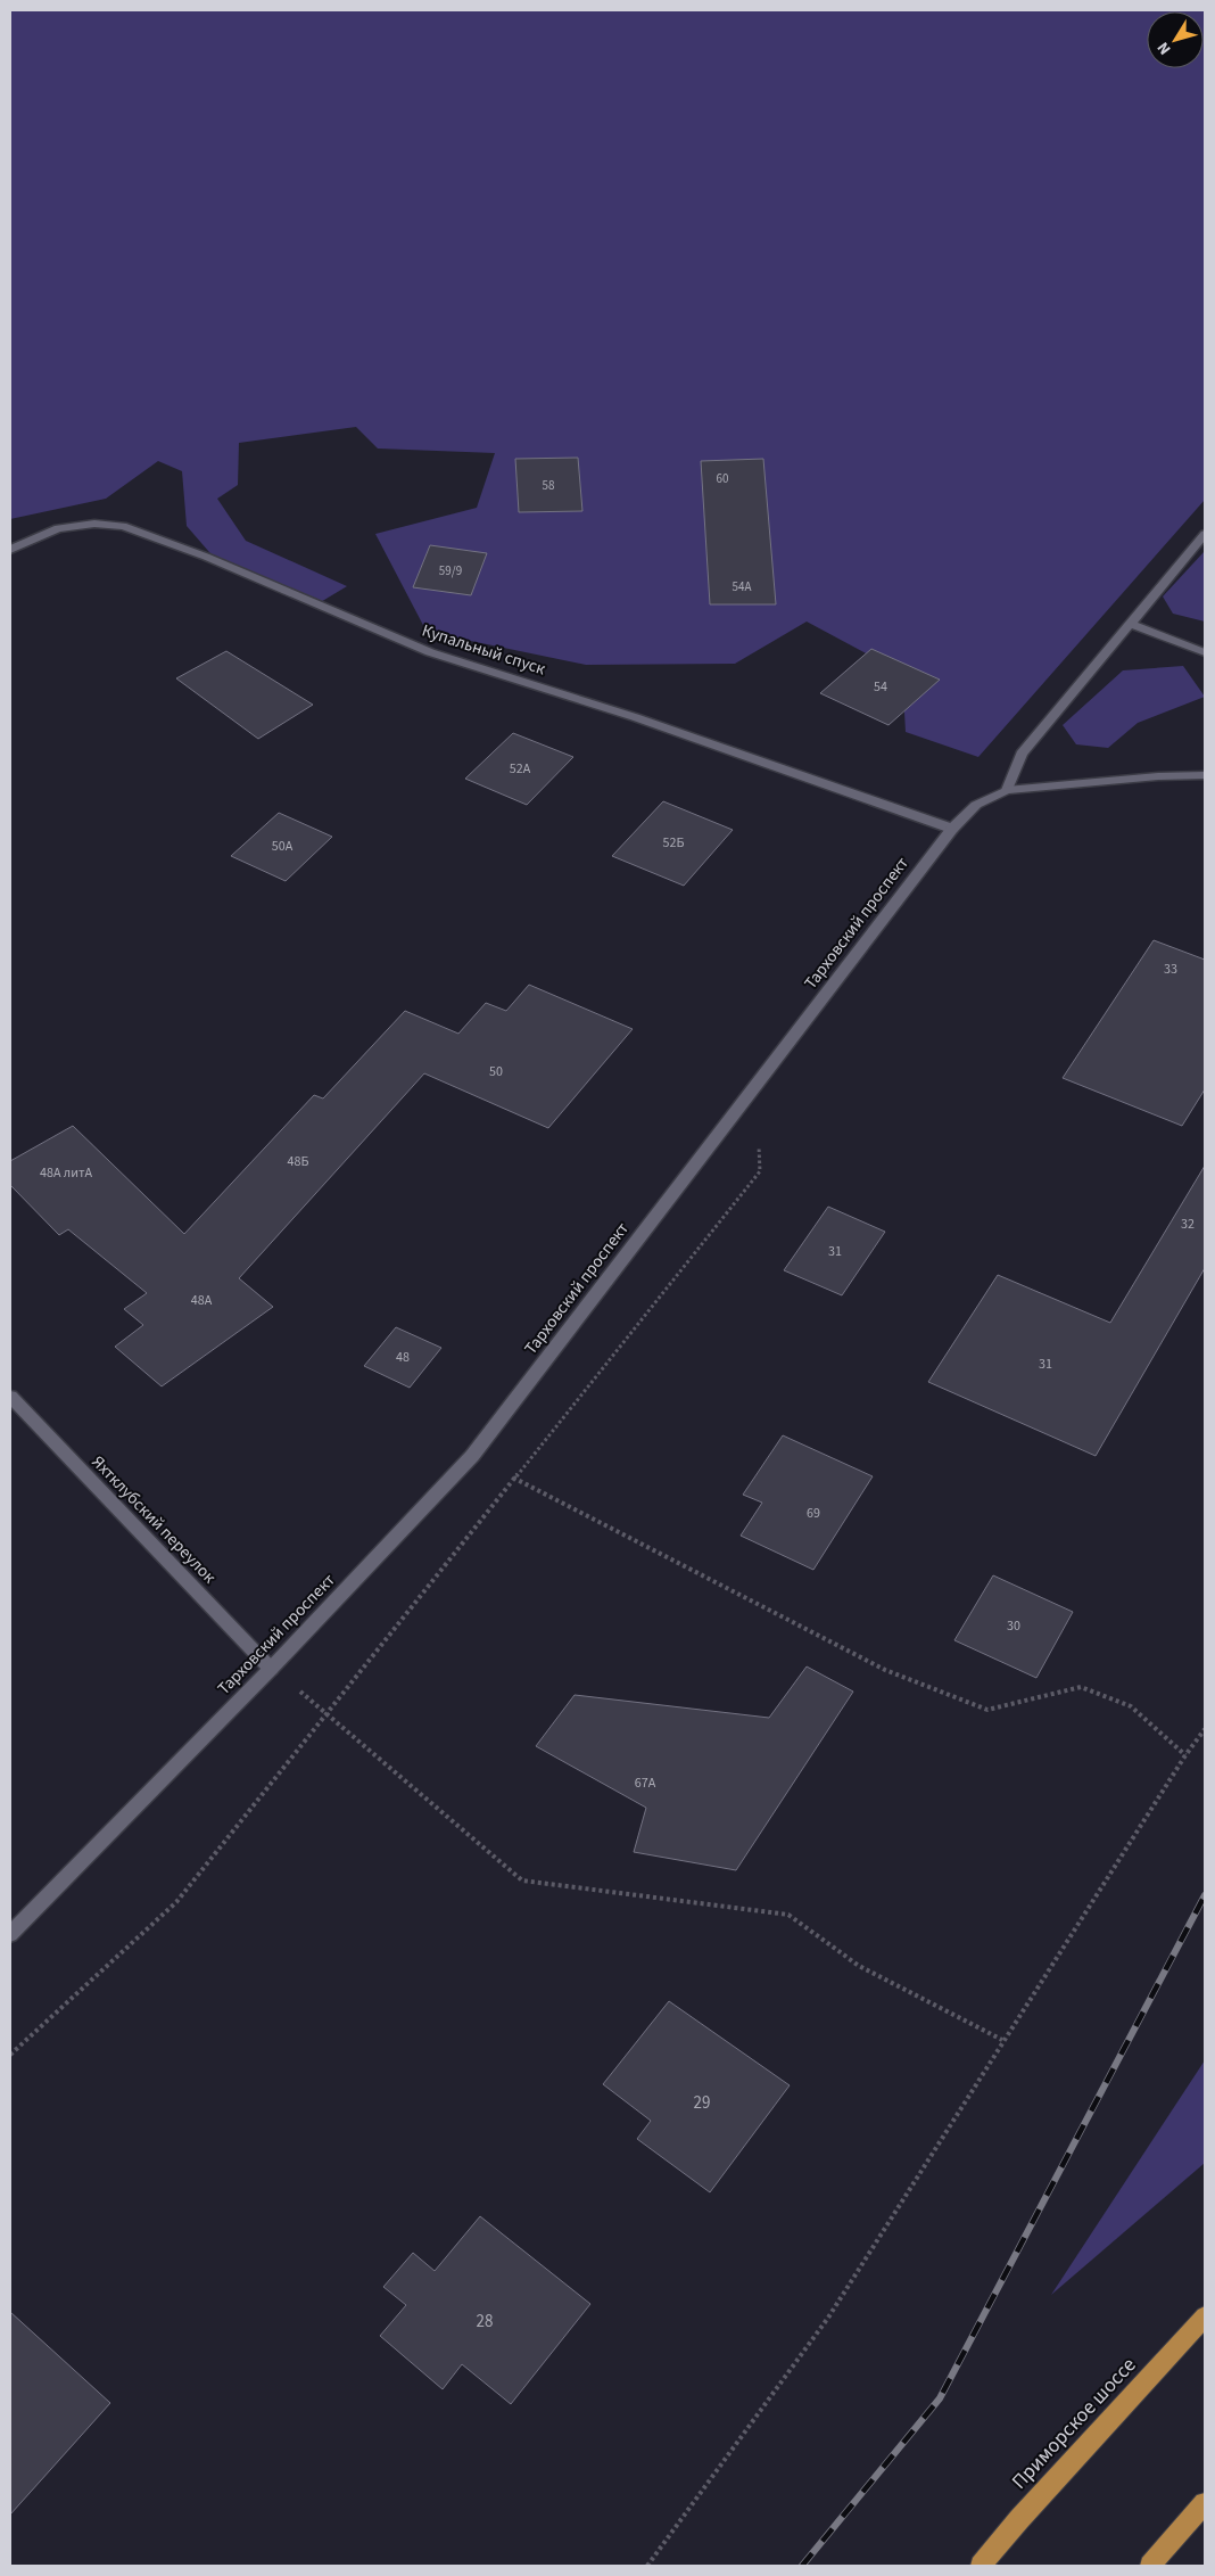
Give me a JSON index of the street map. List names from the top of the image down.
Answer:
{
  "streets": {
    "highway": ["Приморское шоссе"],
    "street": ["Купальный спуск", "Тарховский проспект", "Яхтклубский переулок"]
  },
  "crossings": [
    ["Купальный спуск", "Тарховский проспект"],
    ["Тарховский проспект", "Яхтклубский переулок"]
  ],
  "house_numbers": [
    "60",
    "58",
    "59/9",
    "54А",
    "54",
    "52А",
    "52Б",
    "50А",
    "33",
    "50",
    "48Б",
    "48А литА",
    "32",
    "31",
    "48А",
    "48",
    "31",
    "69",
    "30",
    "67А",
    "29",
    "28"
  ],
  "north": "bottom left"
}
